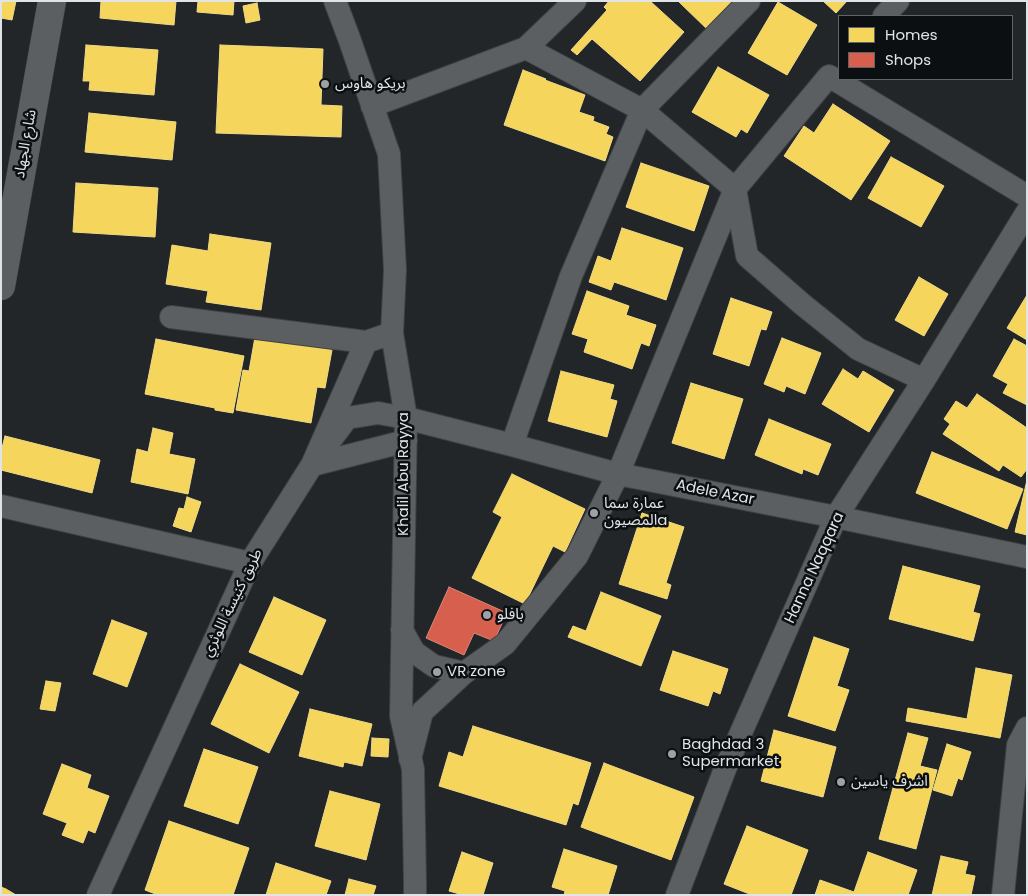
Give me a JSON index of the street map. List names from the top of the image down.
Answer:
{
  "streets": {
    "street": [
      "شارع الجهاد",
      "Khalil Abu Rayya",
      "Adele Azar",
      "Hanna Naqqara",
      "طريق كنيسة اللوثري"
    ]
  },
  "crossings": [
    ["Khalil Abu Rayya", "Adele Azar"],
    ["Adele Azar", "Hanna Naqqara"],
    ["Adele Azar", "طريق كنيسة اللوثري"]
  ],
  "places": [
    "بريكو هاوس",
    "عمارة سما المصيونa",
    "بافلو",
    "VR zone",
    "Baghdad 3 Supermarket",
    "اشرف ياسين"
  ],
  "legend": ["Homes", "Shops"]
}
